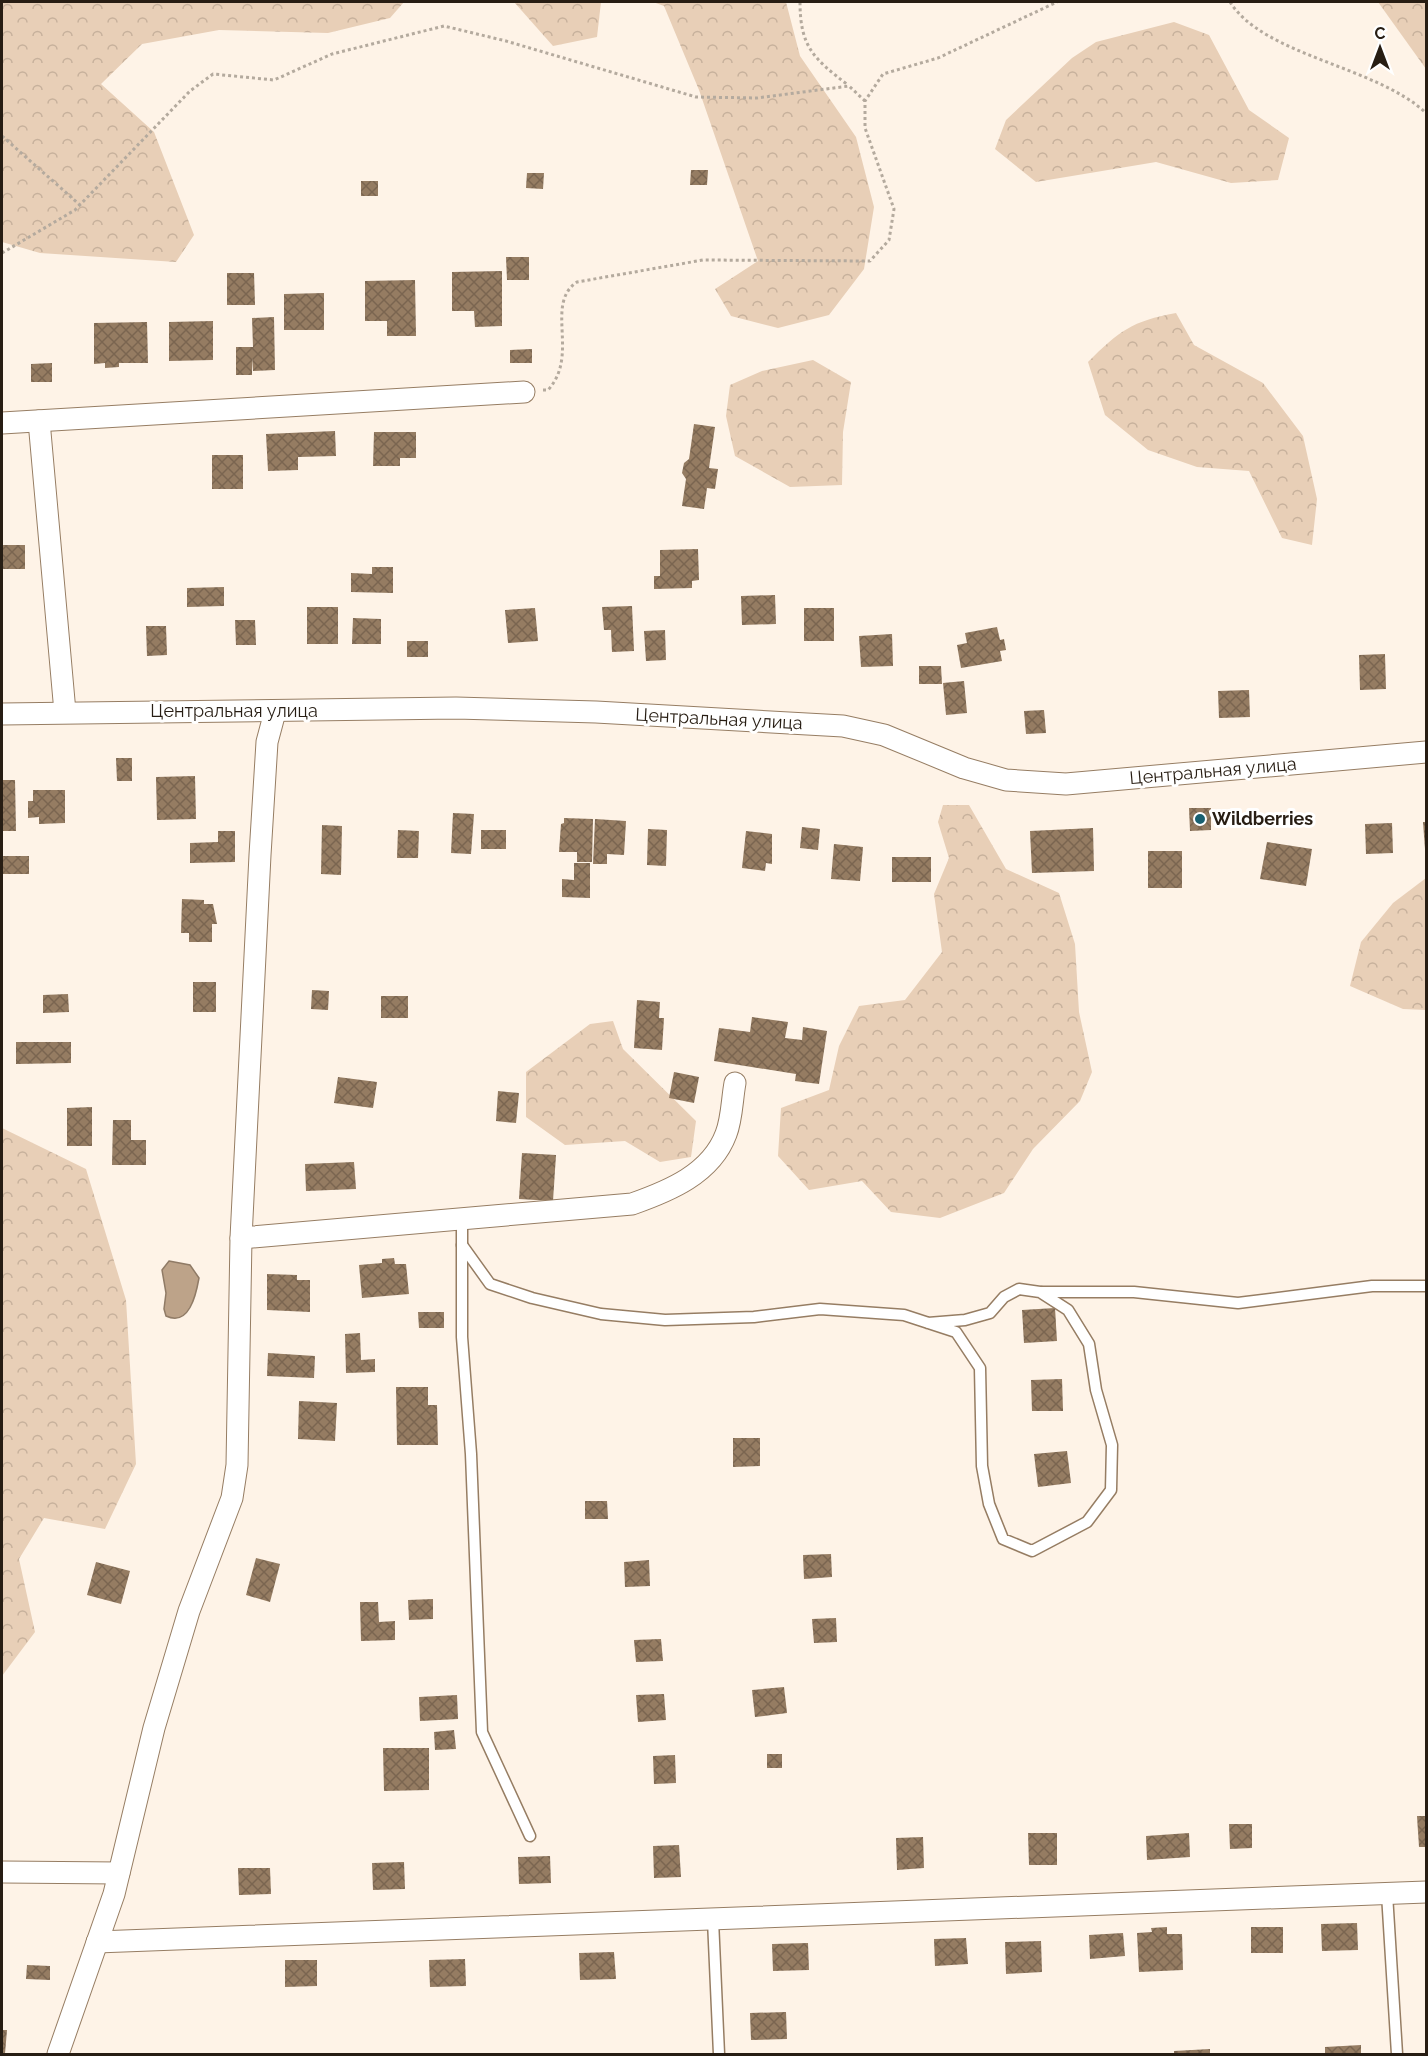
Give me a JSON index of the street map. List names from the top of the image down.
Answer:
{
  "streets": {
    "street": ["Центральная улица"]
  },
  "places": ["Wildberries"],
  "north": "top"
}
